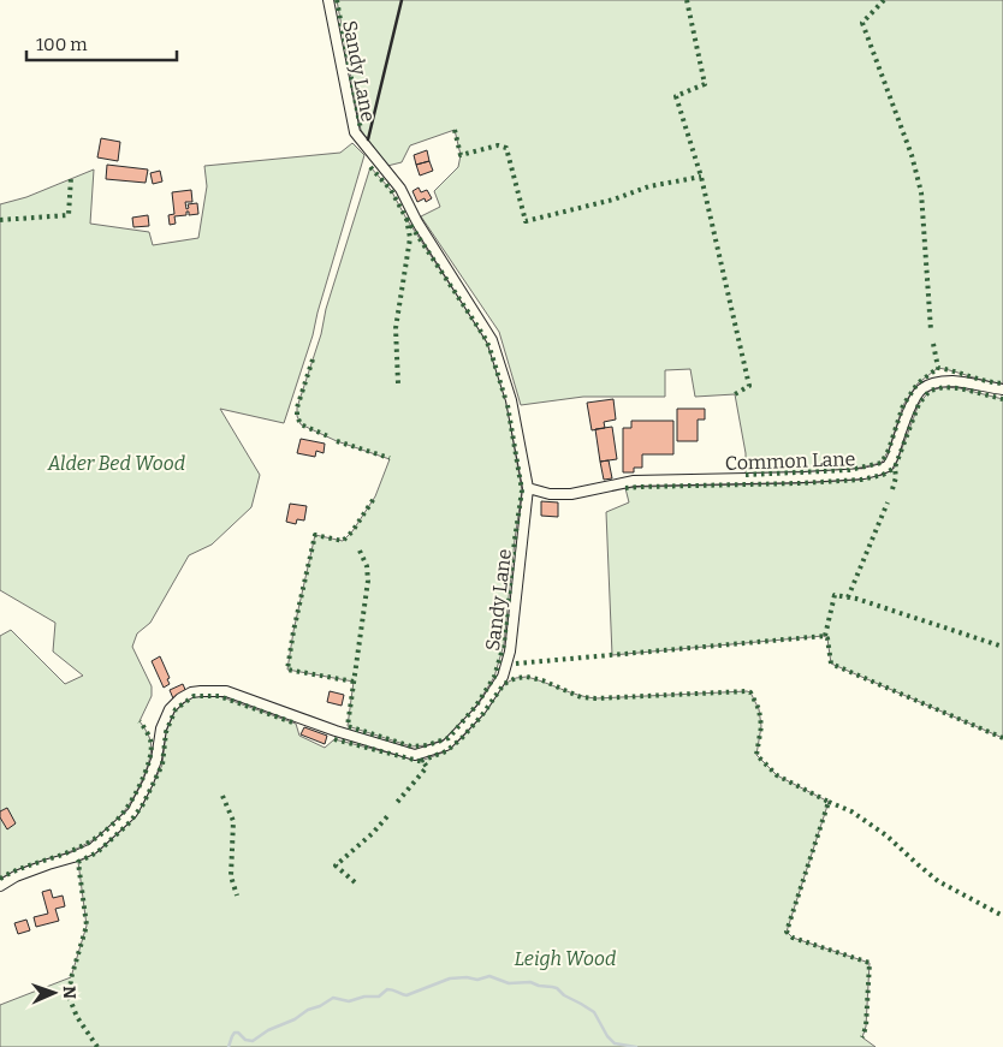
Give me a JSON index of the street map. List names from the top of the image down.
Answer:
{
  "streets": {
    "street": ["Sandy Lane", "Common Lane"]
  },
  "crossings": [
    ["Sandy Lane", "Common Lane"]
  ],
  "parks": ["Alder Bed Wood", "Leigh Wood"],
  "scale_bar": "100 m",
  "north": "right"
}
